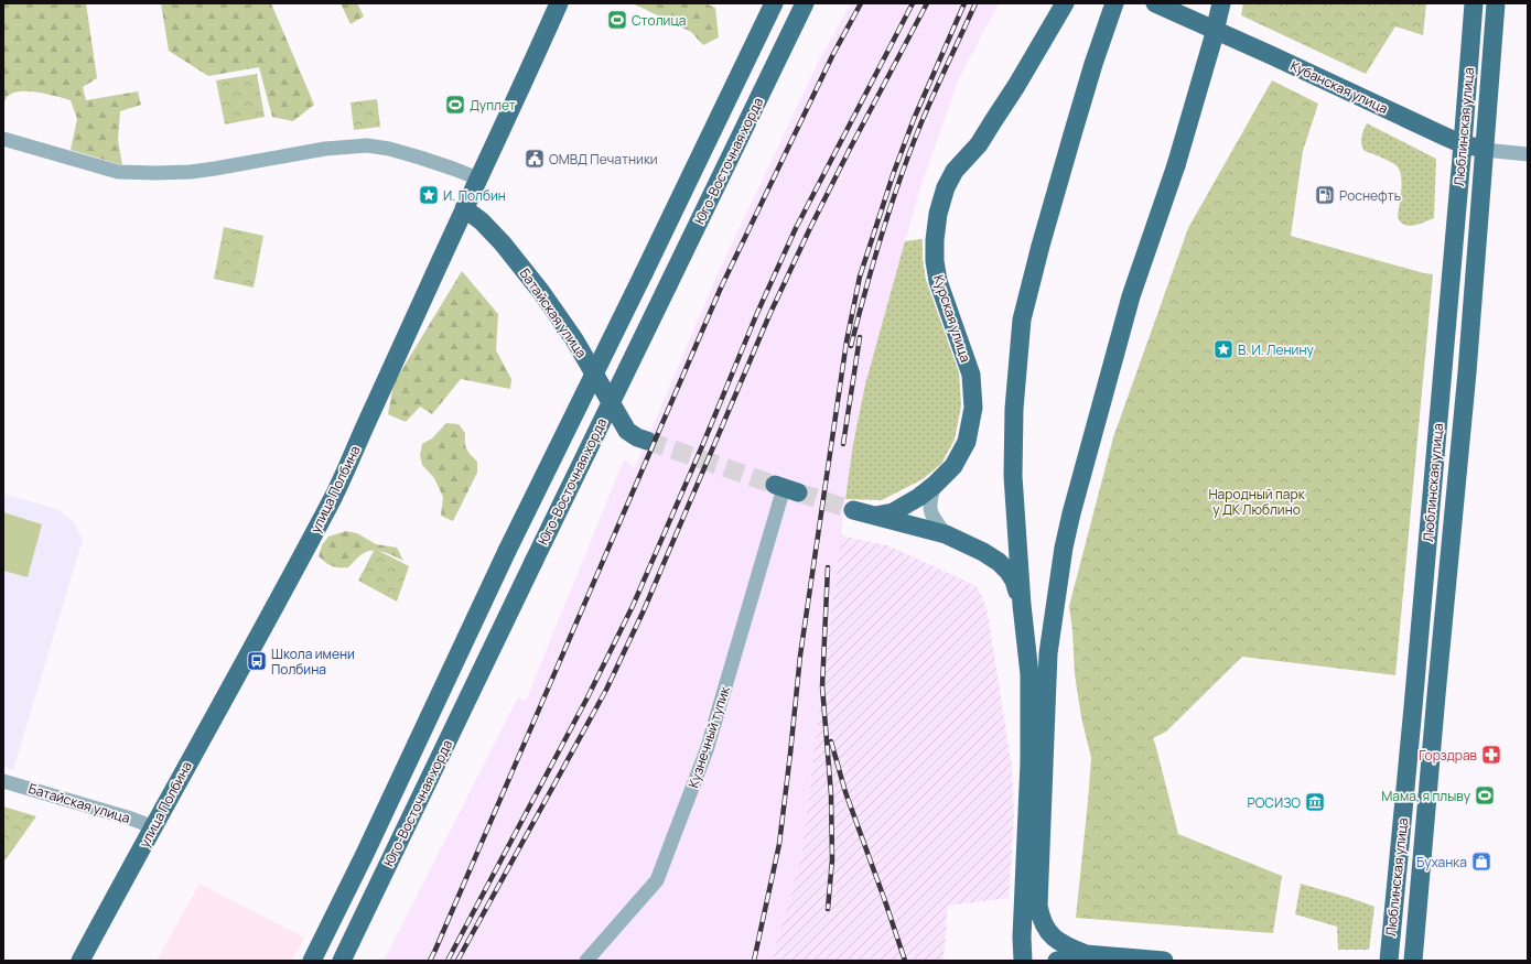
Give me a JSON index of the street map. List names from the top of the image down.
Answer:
{
  "streets": {
    "main road": [
      "Кубанская улица",
      "Люблинская улица",
      "Юго-Восточная хорда",
      "Батайская улица",
      "Курская улица",
      "улица Полбина"
    ],
    "street": ["Кузнечный тупик"]
  },
  "crossings": [
    ["Кубанская улица", "Люблинская улица"],
    ["Батайская улица", "улица Полбина"]
  ],
  "parks": ["Народный парк у ДК Люблино"],
  "places": {
    "sports": ["Столица", "Дуплет", "Мама, я плыву"],
    "public building": ["ОМВД Печатники"],
    "place": ["И. Полбин", "В. И. Ленину"],
    "fuel station": ["Роснефть"],
    "bus stop": ["Школа имени Полбина"],
    "pharmacy": ["Горздрав"],
    "museum": ["РОСИЗО"],
    "shop": ["Буханка"]
  }
}
